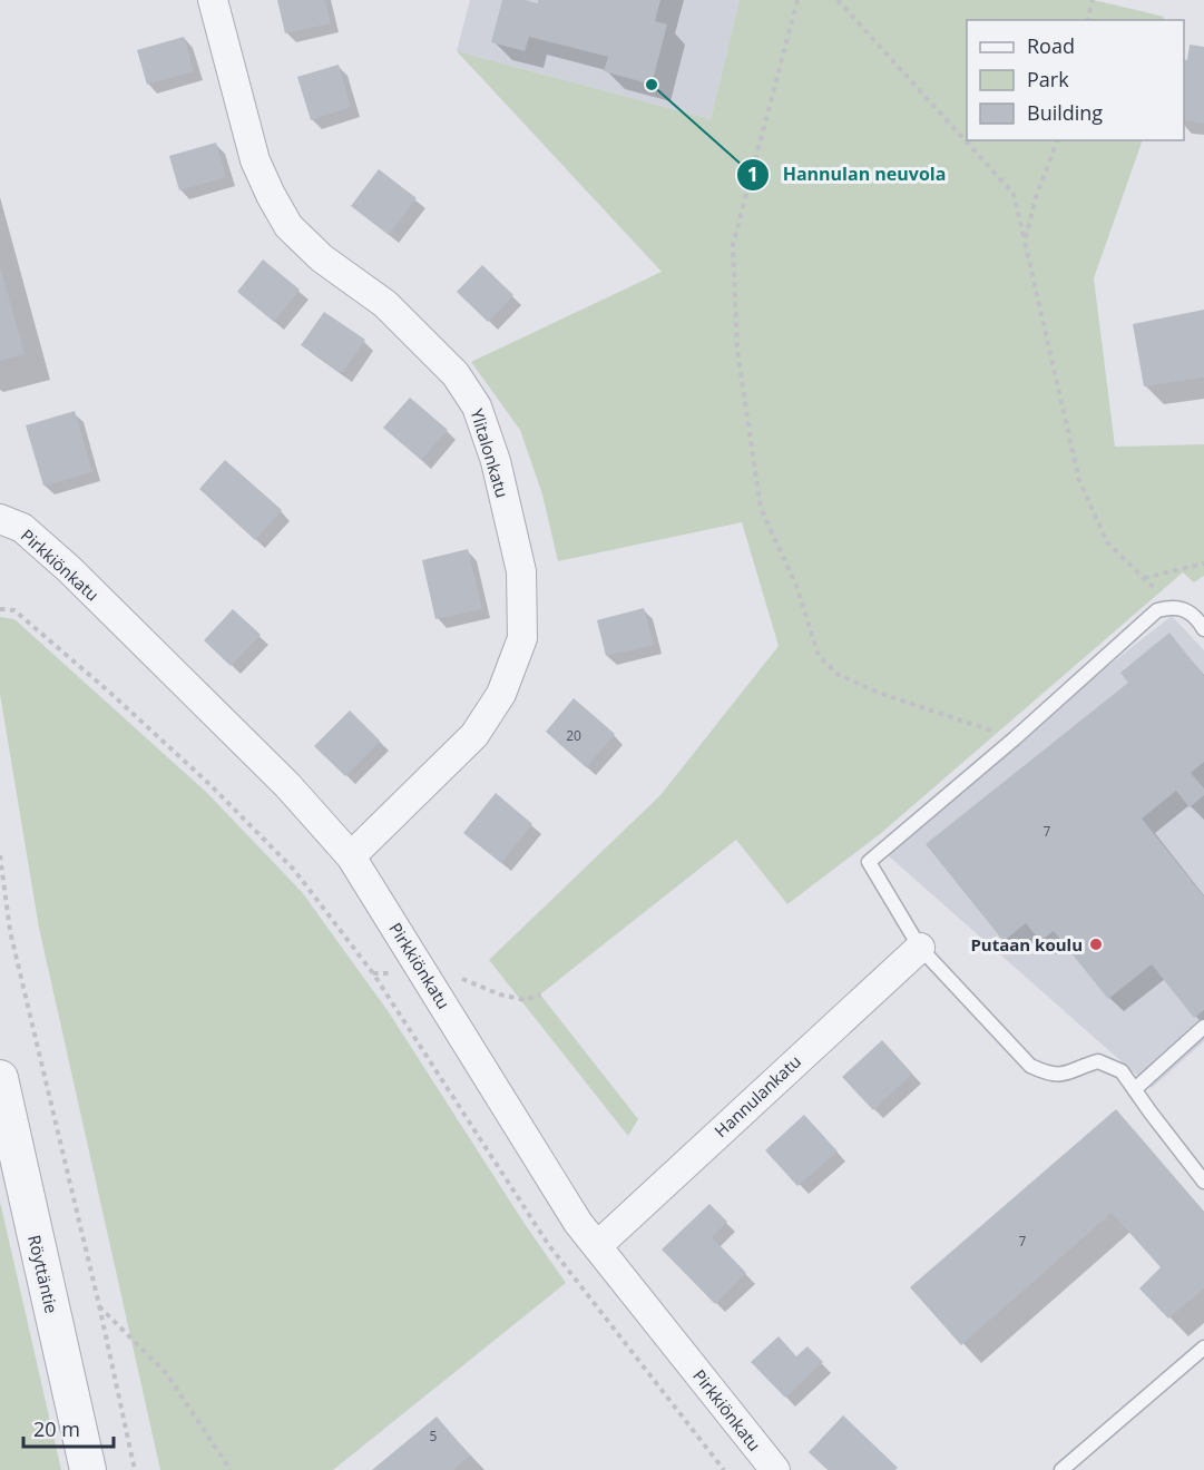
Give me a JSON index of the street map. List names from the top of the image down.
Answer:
{
  "streets": {
    "street": [
      "Ylitalonkatu",
      "Pirkkiönkatu",
      "Hannulankatu",
      "Röyttäntie"
    ]
  },
  "crossings": [
    ["Ylitalonkatu", "Pirkkiönkatu"],
    ["Pirkkiönkatu", "Hannulankatu"]
  ],
  "places": ["Hannulan neuvola", "Putaan koulu"],
  "house_numbers": [
    "20",
    "7",
    "7",
    "5"
  ],
  "legend": ["Road", "Park", "Building"],
  "scale_bar": "20 m"
}
